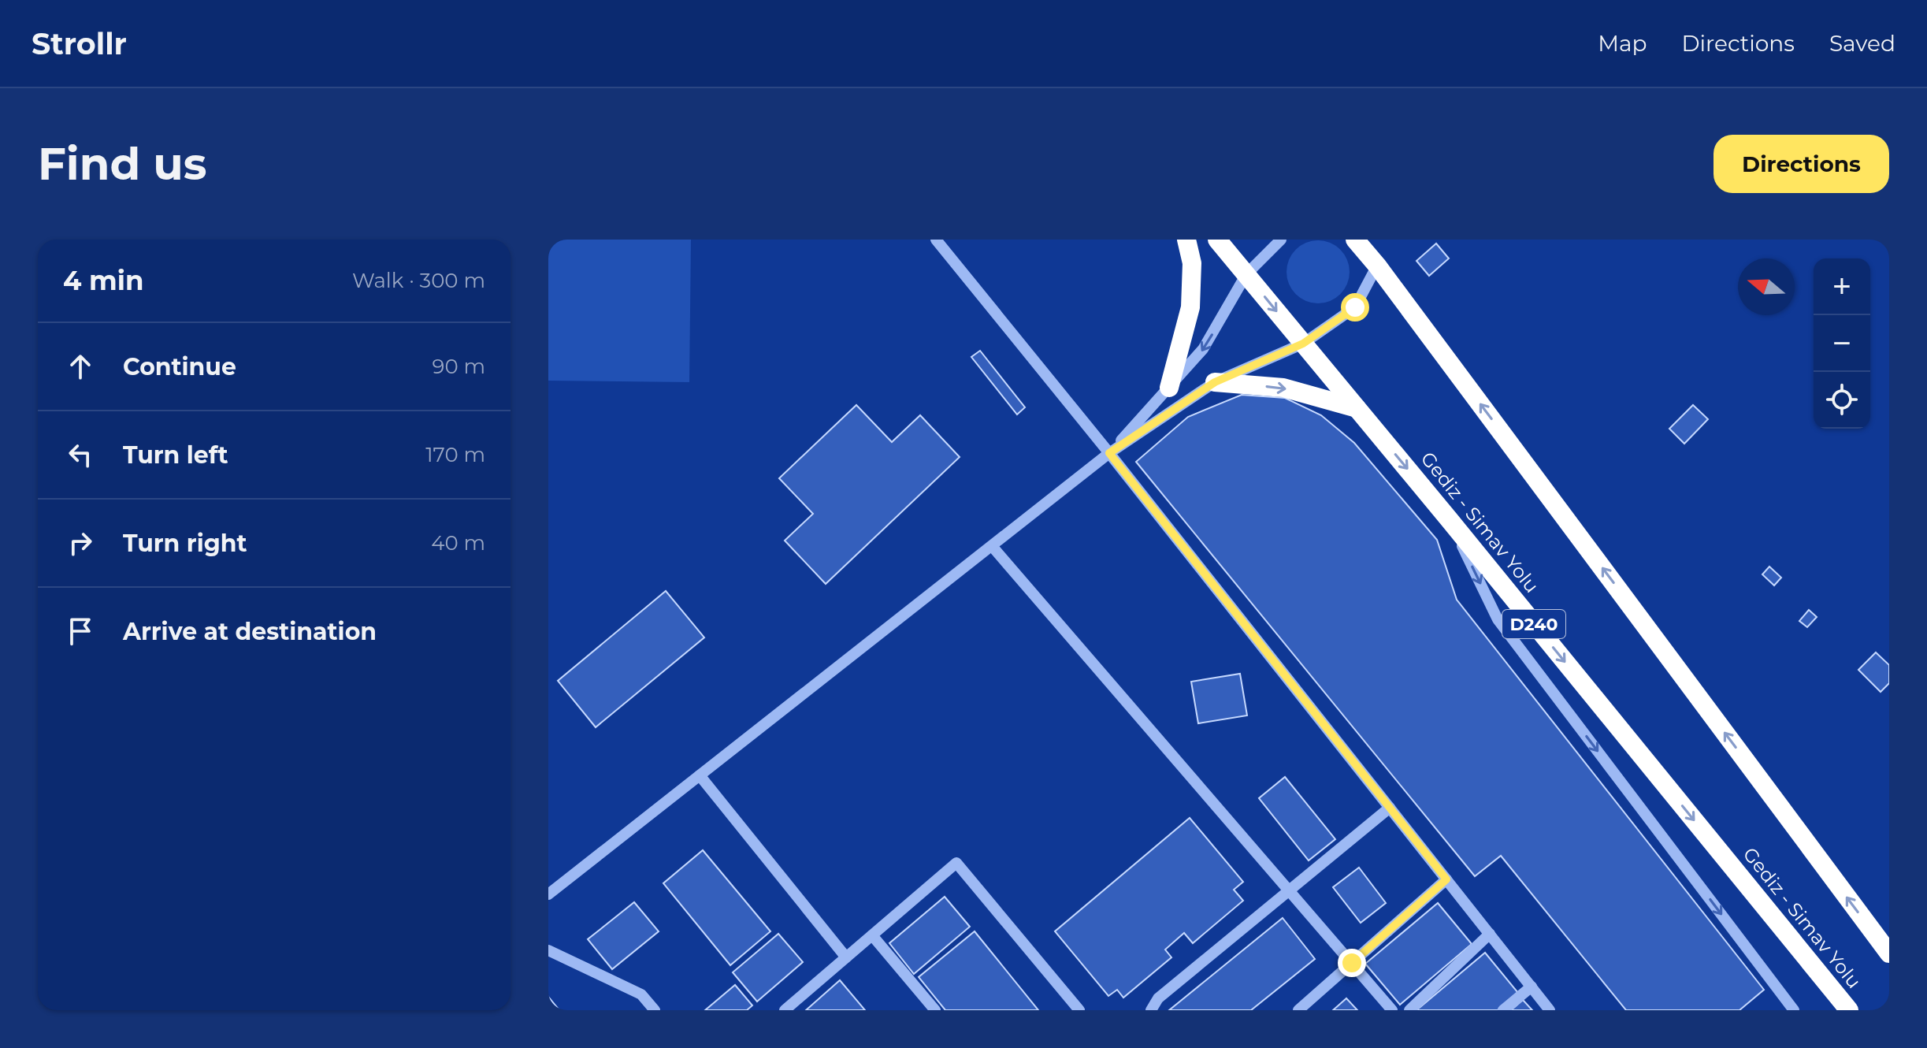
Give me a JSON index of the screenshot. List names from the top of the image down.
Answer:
{
  "streets": {
    "highway": ["Gediz - Simav Yolu", "D240"]
  },
  "north": "left",
  "page": {
    "header": "Strollr",
    "nav": ["Map", "Directions", "Saved"],
    "buttons": "Directions",
    "title": "Find us",
    "heading": ["4 min", "Walk · 300 m"],
    "map_buttons": ["+", "−"],
    "list": [
      ["Continue", "90 m"],
      ["Turn left", "170 m"],
      ["Turn right", "40 m"],
      "Arrive at destination"
    ]
  }
}
